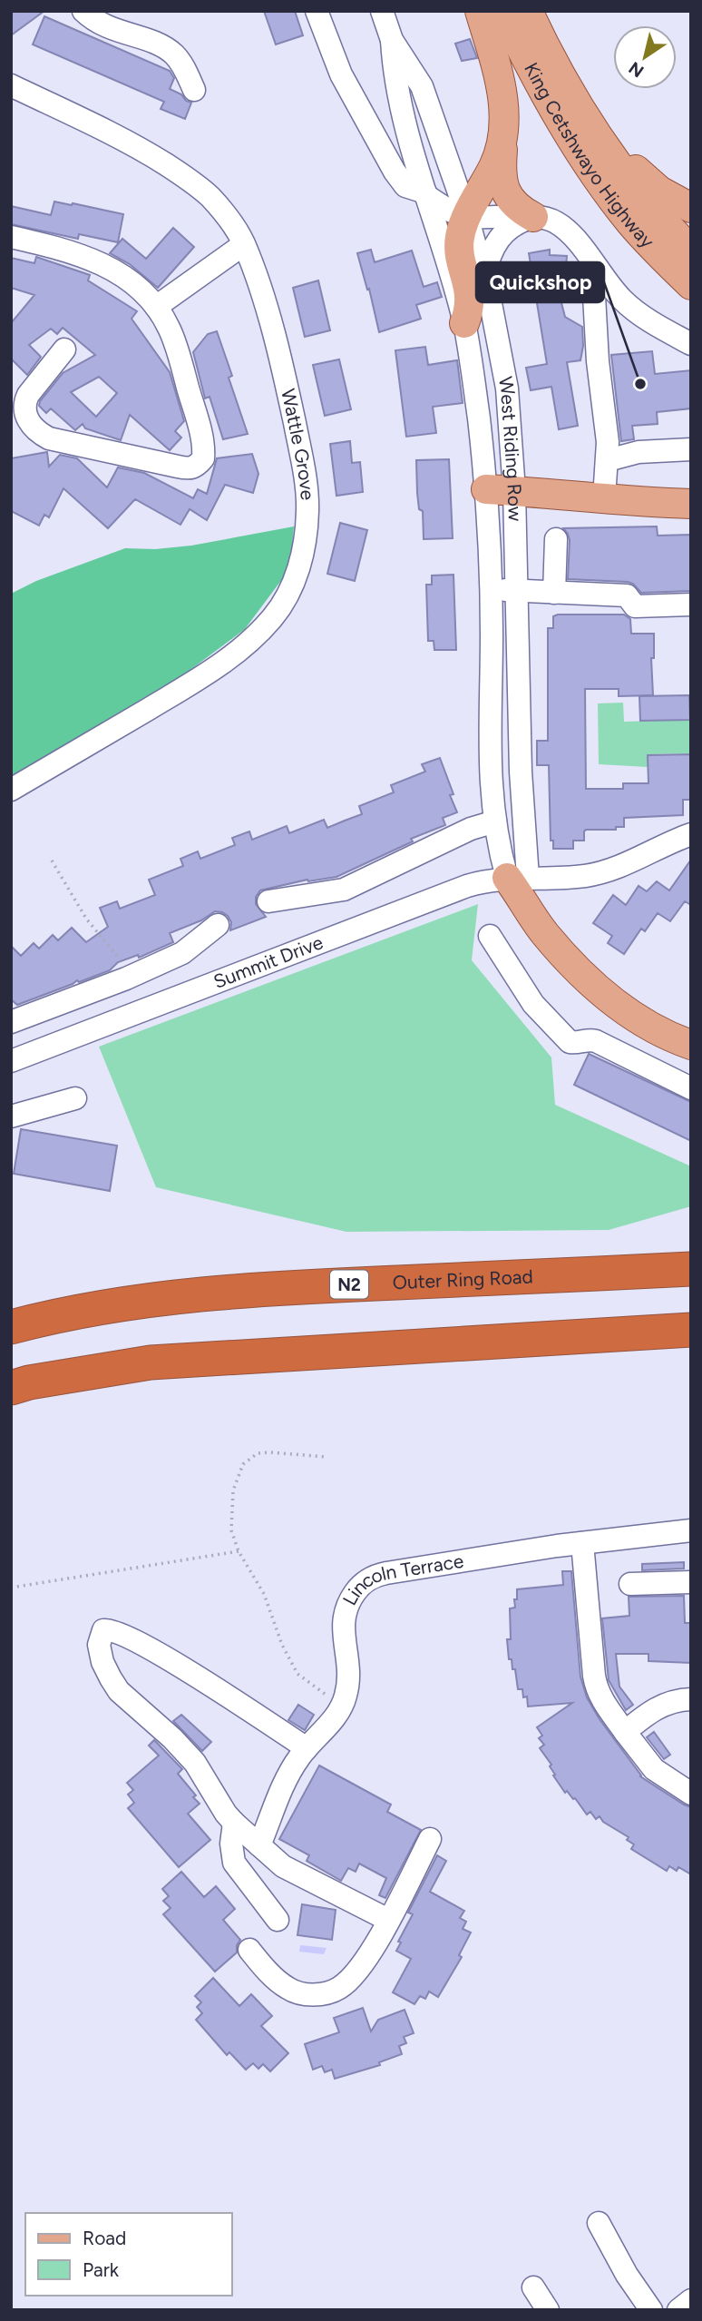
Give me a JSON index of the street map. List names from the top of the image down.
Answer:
{
  "streets": {
    "highway": ["Outer Ring Road", "N2"],
    "main road": ["King Cetshwayo Highway"],
    "street": [
      "Wattle Grove",
      "West Riding Row",
      "Summit Drive",
      "Lincoln Terrace"
    ]
  },
  "crossings": [
    ["West Riding Row", "Summit Drive"]
  ],
  "places": ["Quickshop"],
  "legend": ["Road", "Park"],
  "north": "bottom left"
}
